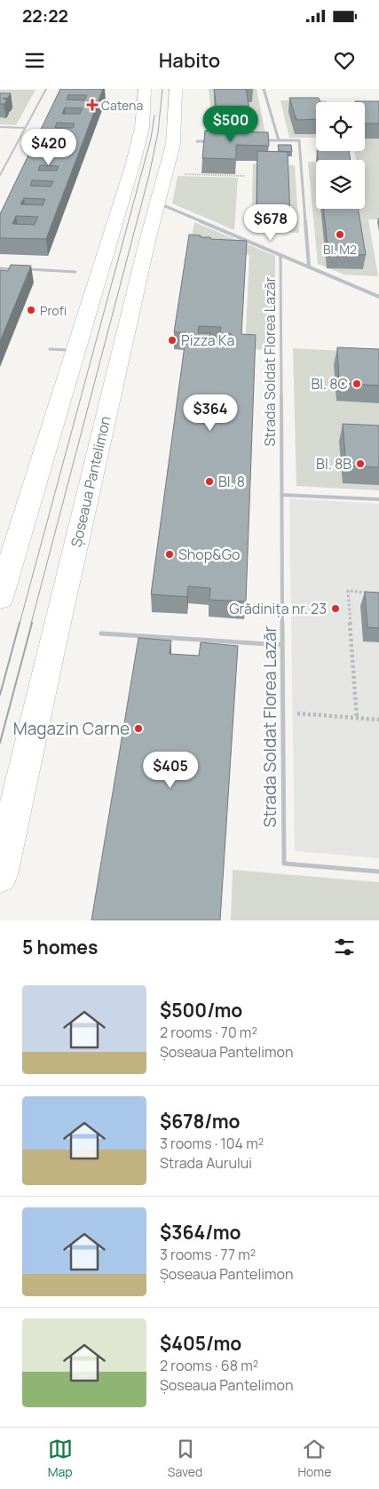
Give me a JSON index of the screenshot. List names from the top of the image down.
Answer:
{
  "streets": {
    "main road": ["Șoseaua Pantelimon"],
    "lane": ["Strada Soldat Florea Lazăr"]
  },
  "places": {
    "health": ["Catena"],
    "other": [
      "Bl. M2",
      "Profi",
      "Pizza Ka",
      "Bl. 8C",
      "Bl. 8B",
      "Bl. 8",
      "Shop&Go",
      "Grădinița nr. 23",
      "Magazin Carne"
    ]
  },
  "page": {
    "status": "22:22",
    "header": "Habito",
    "price": [
      "$500",
      "$420",
      "$678",
      "$364",
      "$405"
    ],
    "heading": "5 homes",
    "list": [
      {
        "name": "$500/mo",
        "note": "2 rooms · 70 m² · Șoseaua Pantelimon"
      },
      {
        "name": "$678/mo",
        "note": "3 rooms · 104 m² · Strada Aurului"
      },
      {
        "name": "$364/mo",
        "note": "3 rooms · 77 m² · Șoseaua Pantelimon"
      },
      {
        "name": "$405/mo",
        "note": "2 rooms · 68 m² · Șoseaua Pantelimon"
      }
    ],
    "tabs": ["Map", "Saved", "Home"]
  }
}
